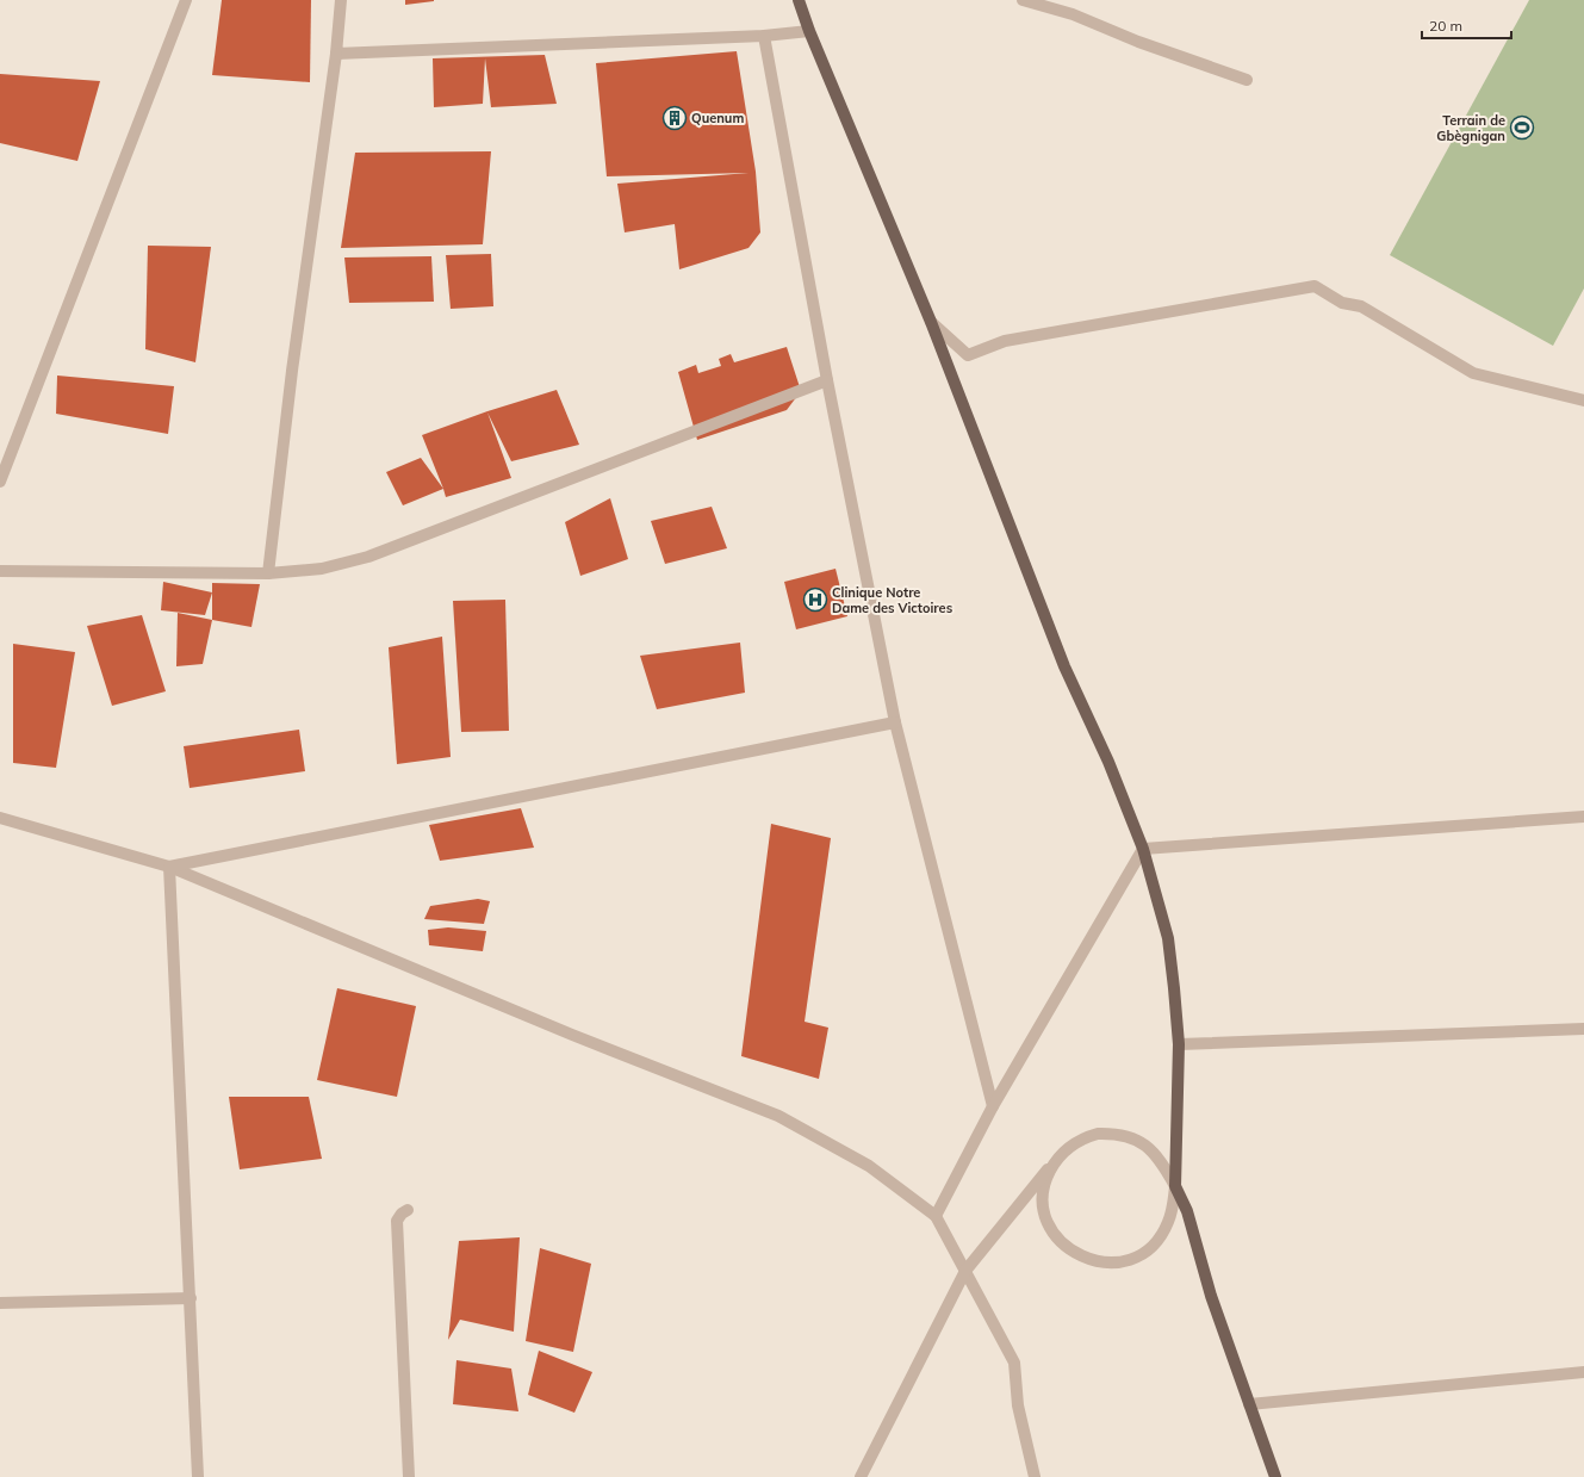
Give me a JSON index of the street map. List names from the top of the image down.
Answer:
{
  "places": {
    "building": ["Quenum"],
    "sports": ["Terrain de Gbègnigan"],
    "hospital": ["Clinique Notre Dame des Victoires"]
  },
  "scale_bar": "20 m"
}
